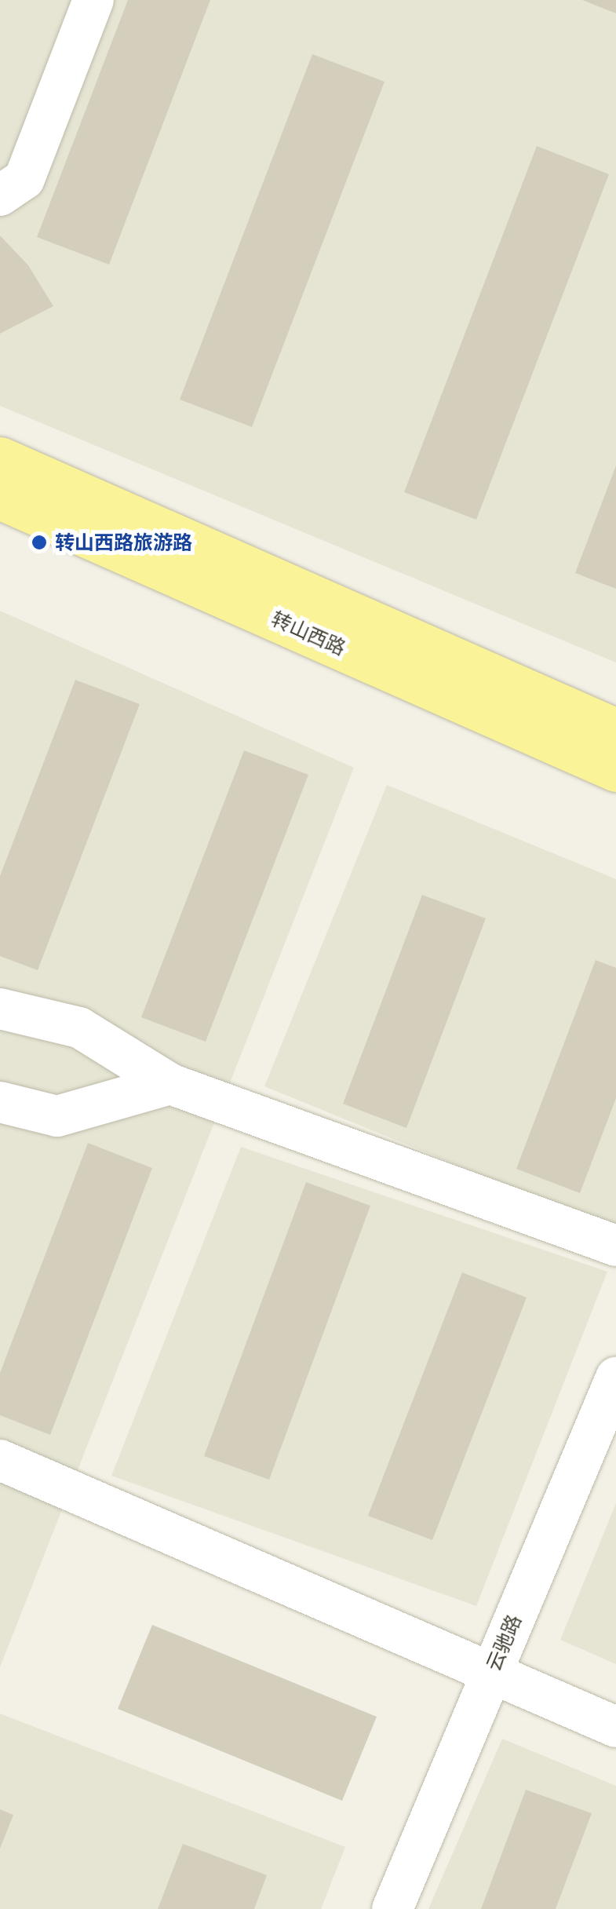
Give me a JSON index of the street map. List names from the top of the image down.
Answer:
{
  "streets": {
    "main road": ["转山西路"],
    "street": ["云驰路"]
  },
  "places": ["转山西路旅游路"]
}
